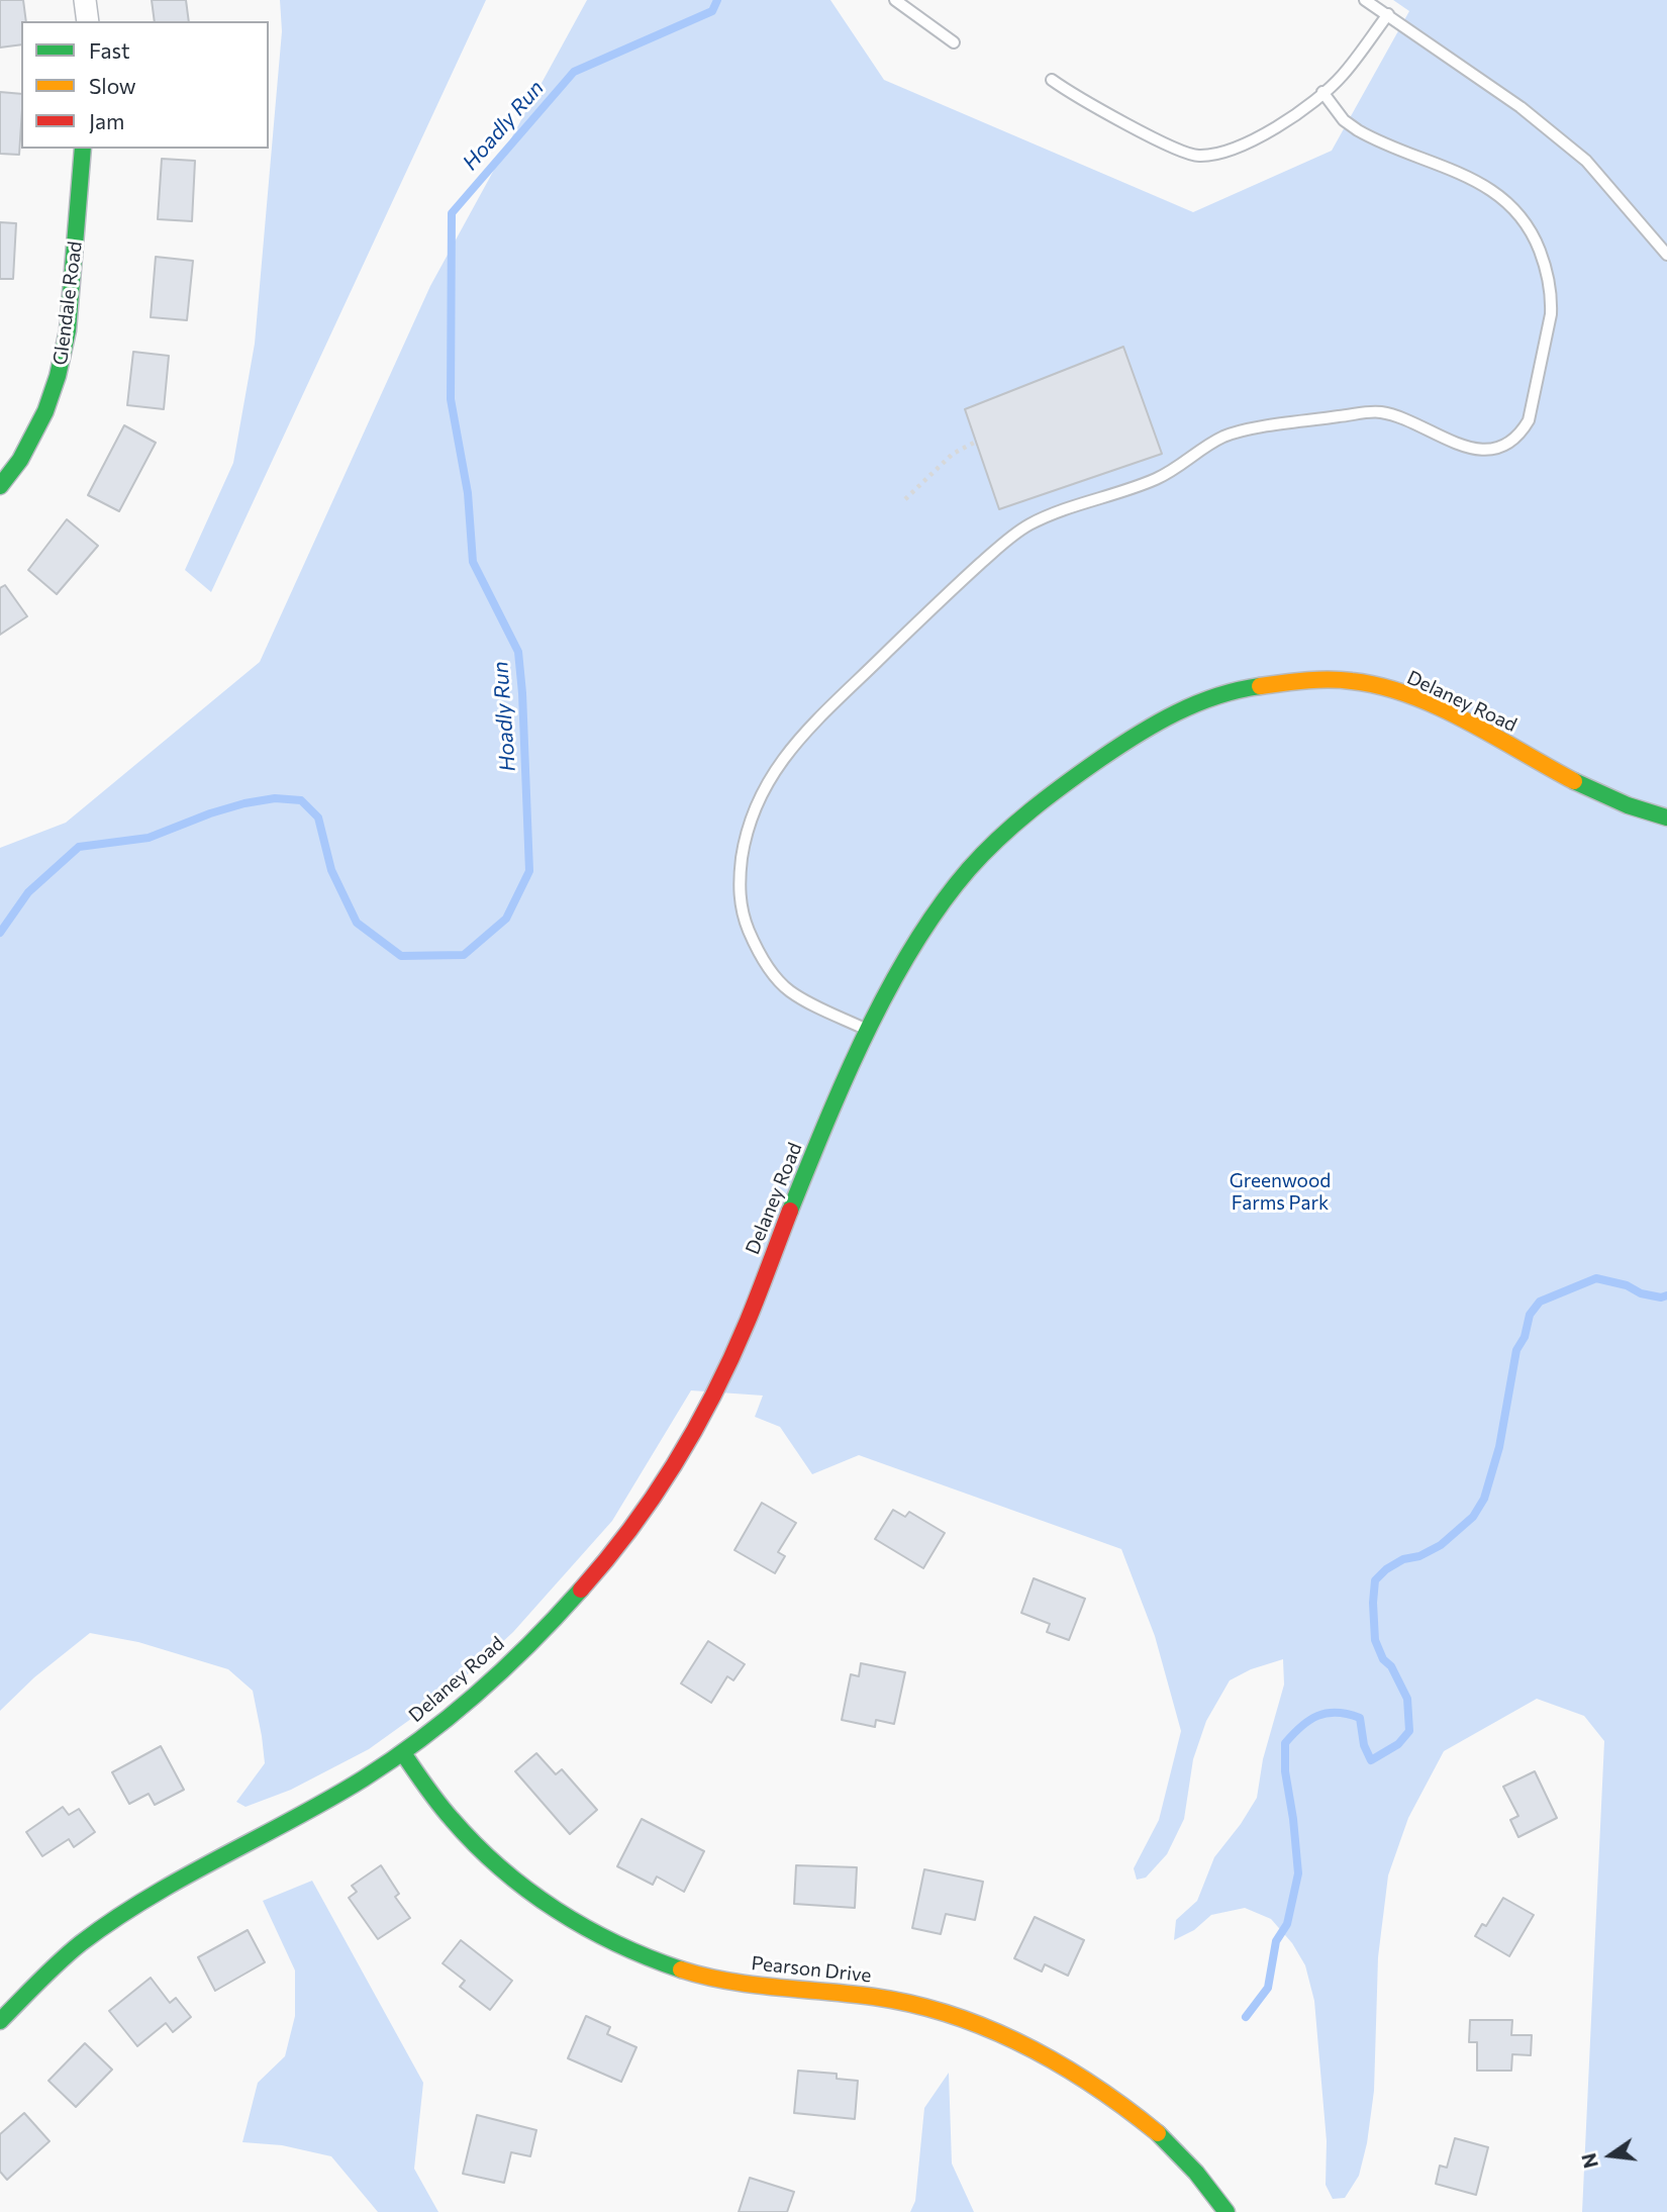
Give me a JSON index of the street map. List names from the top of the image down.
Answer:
{
  "streets": {
    "street": ["Glendale Road", "Delaney Road", "Pearson Drive"]
  },
  "crossings": [
    ["Delaney Road", "Pearson Drive"]
  ],
  "water": ["Hoadly Run"],
  "parks": ["Greenwood Farms Park"],
  "legend": ["Fast", "Slow", "Jam"],
  "north": "left"
}
